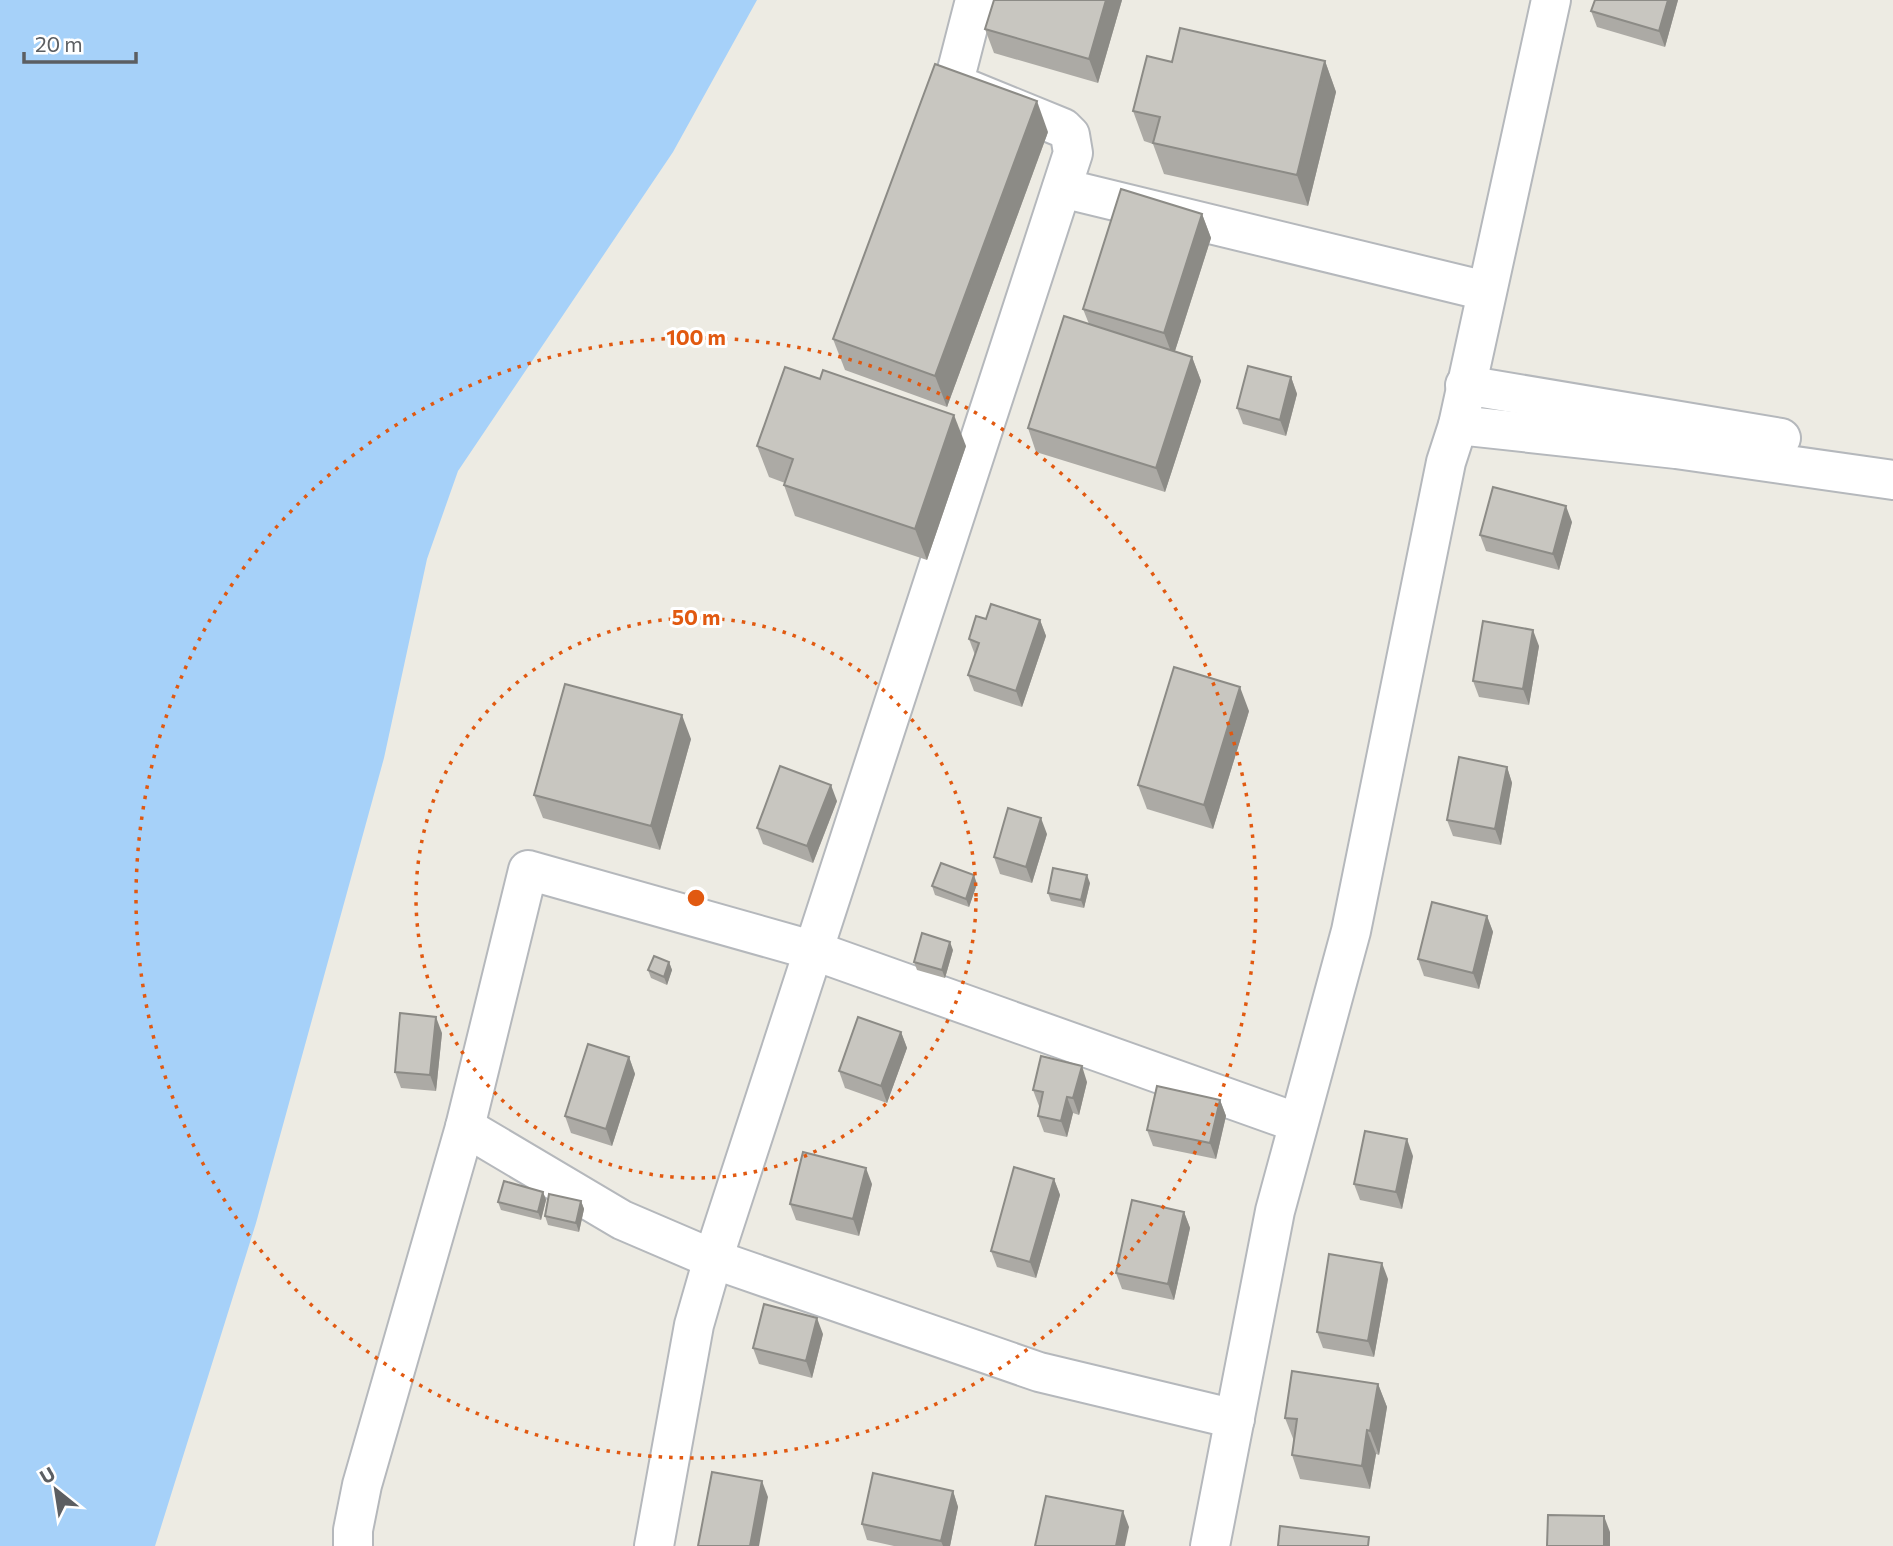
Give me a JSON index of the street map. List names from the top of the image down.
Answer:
{
  "scale_bar": "20 m",
  "north": "top left",
  "rings": ["100 m", "50 m"]
}
